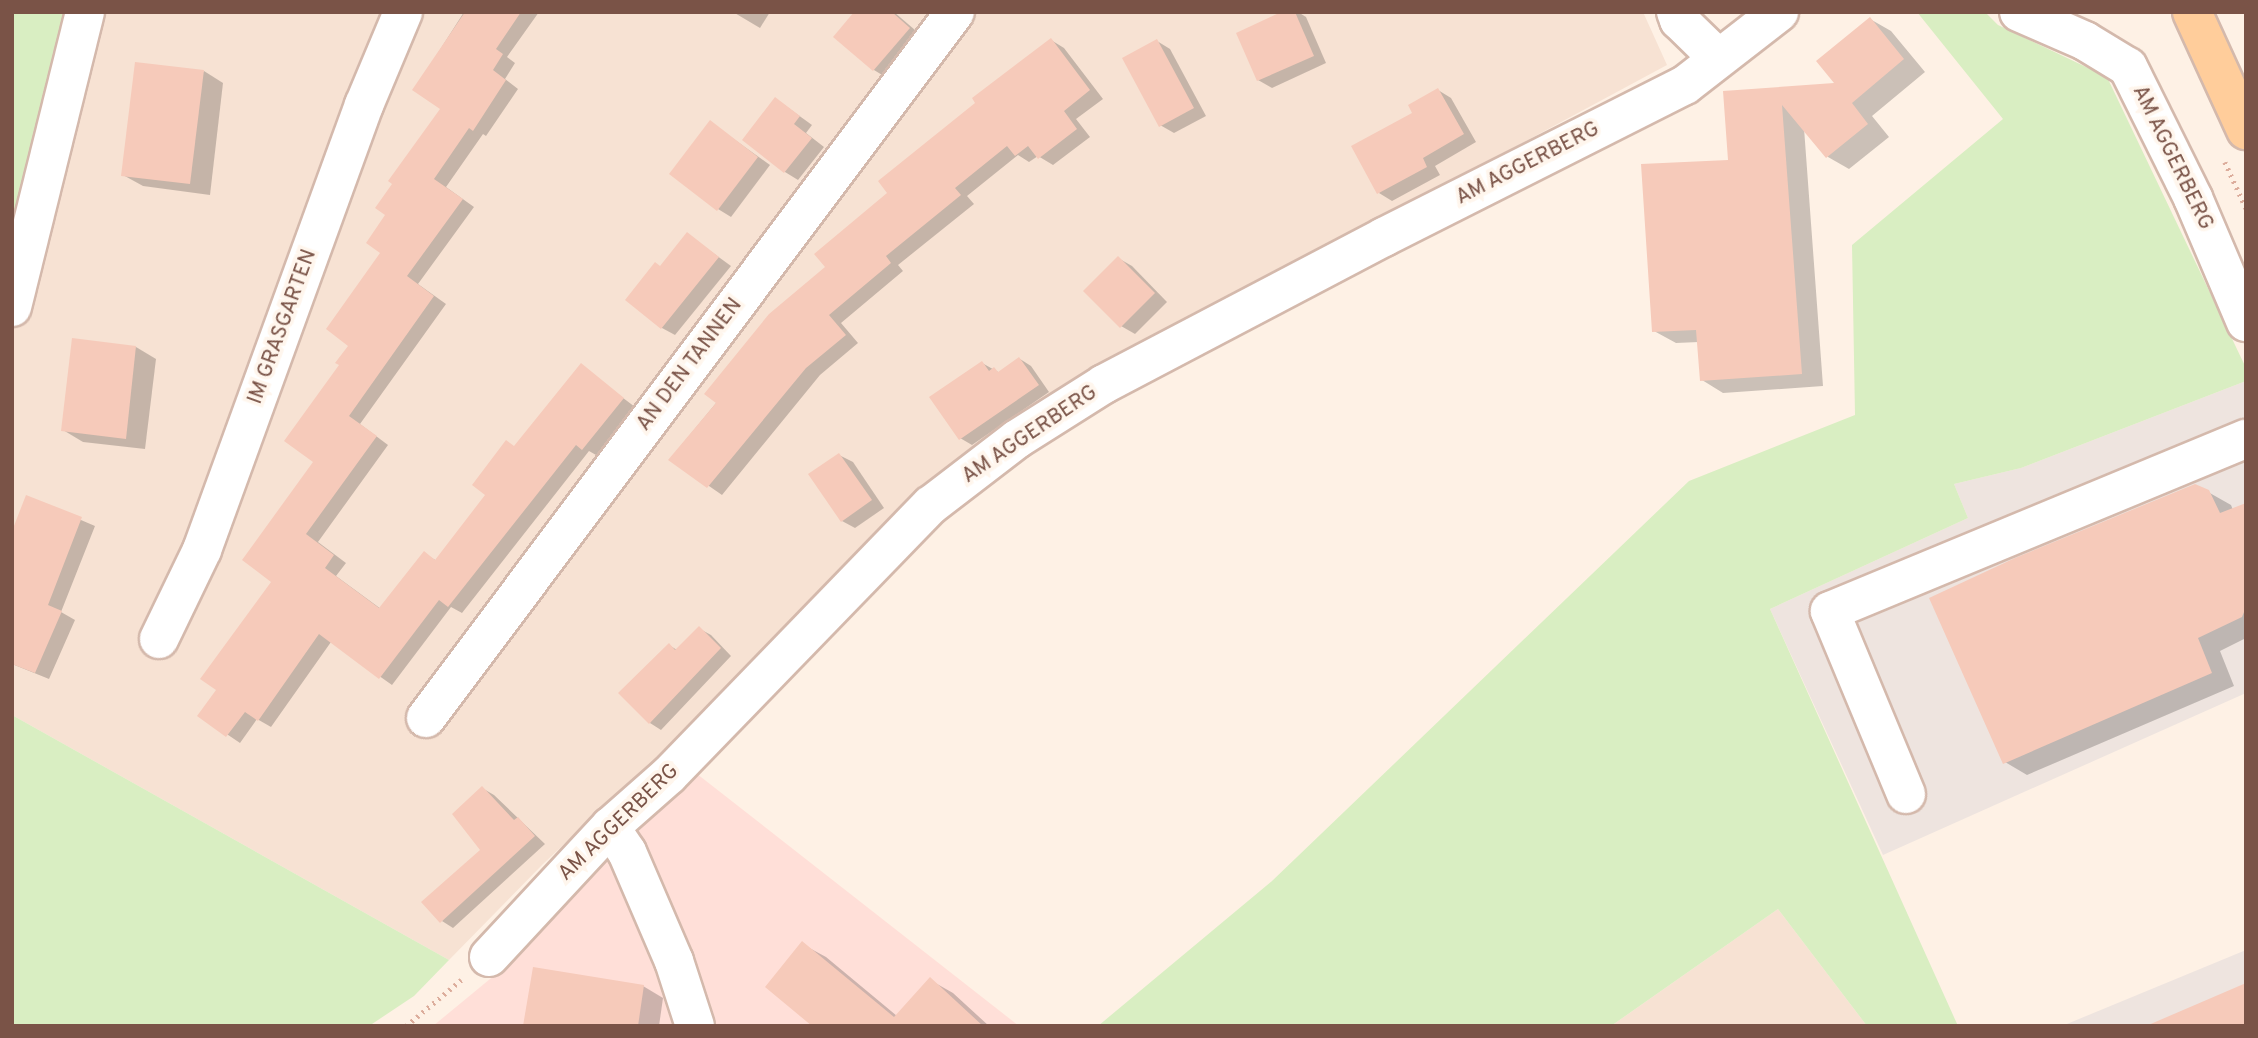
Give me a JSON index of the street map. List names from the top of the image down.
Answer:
{
  "streets": {
    "street": ["AM AGGERBERG", "IM GRASGARTEN", "AN DEN TANNEN"]
  }
}
